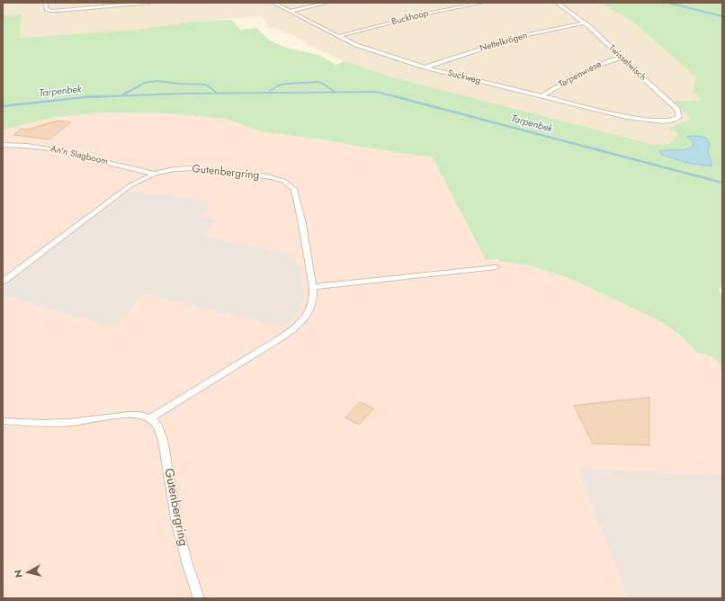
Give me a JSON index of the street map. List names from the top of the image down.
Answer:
{
  "streets": {
    "street": [
      "Buckhoop",
      "Nettelkrögen",
      "Twisselwisch",
      "Tarpenwiese",
      "Suckweg",
      "An'n Slagboom",
      "Gutenbergring"
    ]
  },
  "crossings": [
    ["Buckhoop", "Suckweg"],
    ["Nettelkrögen", "Twisselwisch"],
    ["Nettelkrögen", "Suckweg"],
    ["Twisselwisch", "Tarpenwiese"],
    ["Twisselwisch", "Suckweg"],
    ["Tarpenwiese", "Suckweg"],
    ["An'n Slagboom", "Gutenbergring"]
  ],
  "water": ["Tarpenbek"],
  "north": "left"
}
